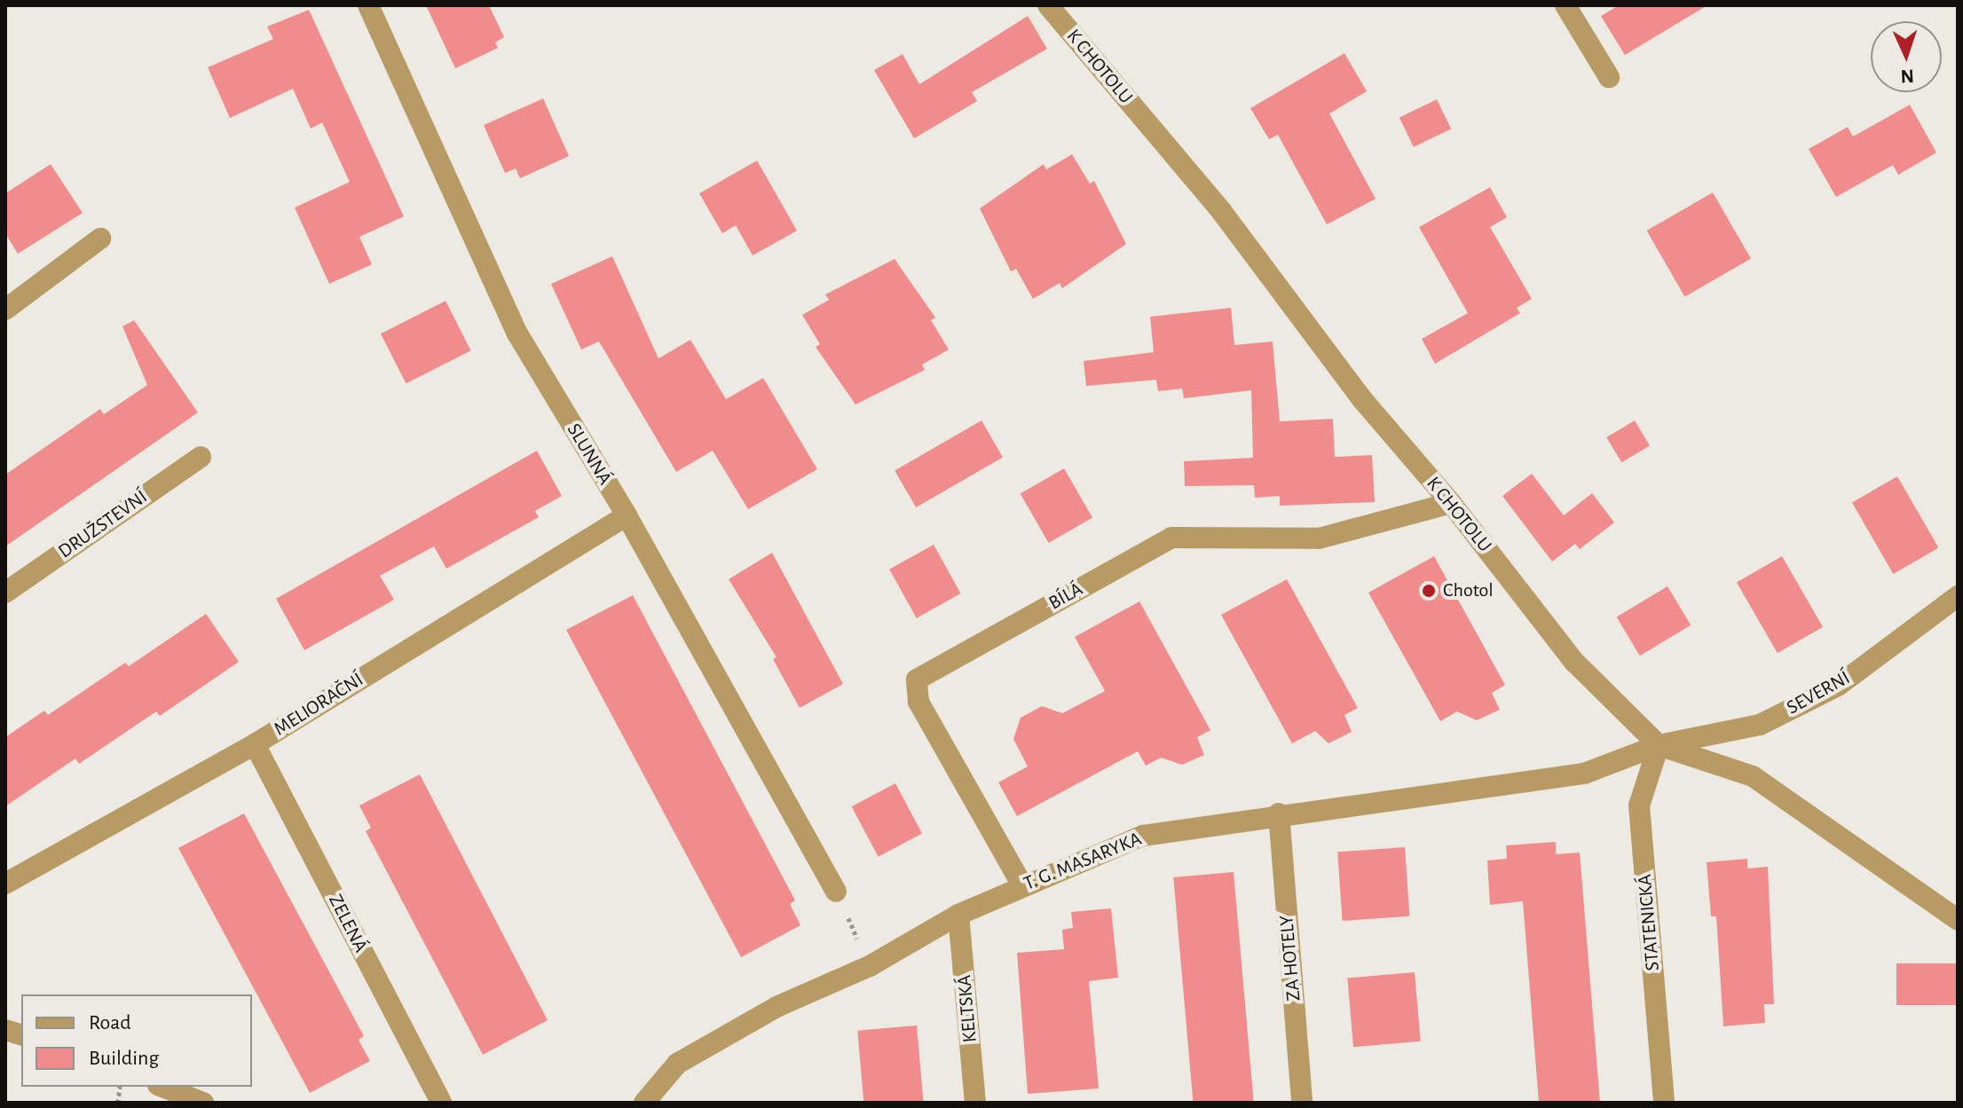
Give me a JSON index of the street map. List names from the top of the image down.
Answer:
{
  "streets": {
    "street": [
      "K CHOTOLU",
      "SLUNNÁ",
      "DRUŽSTEVNÍ",
      "BÍLÁ",
      "SEVERNÍ",
      "MELIORAČNÍ",
      "T. G. MASARYKA",
      "STATENICKÁ",
      "ZELENÁ",
      "ZA HOTELY",
      "KELTSKÁ"
    ]
  },
  "crossings": [
    ["K CHOTOLU", "BÍLÁ"],
    ["K CHOTOLU", "SEVERNÍ"],
    ["K CHOTOLU", "T. G. MASARYKA"],
    ["K CHOTOLU", "STATENICKÁ"],
    ["SLUNNÁ", "MELIORAČNÍ"],
    ["BÍLÁ", "T. G. MASARYKA"],
    ["SEVERNÍ", "T. G. MASARYKA"],
    ["SEVERNÍ", "STATENICKÁ"],
    ["MELIORAČNÍ", "ZELENÁ"],
    ["T. G. MASARYKA", "STATENICKÁ"],
    ["T. G. MASARYKA", "ZA HOTELY"],
    ["T. G. MASARYKA", "KELTSKÁ"]
  ],
  "places": ["Chotol"],
  "legend": ["Road", "Building"],
  "north": "bottom"
}
